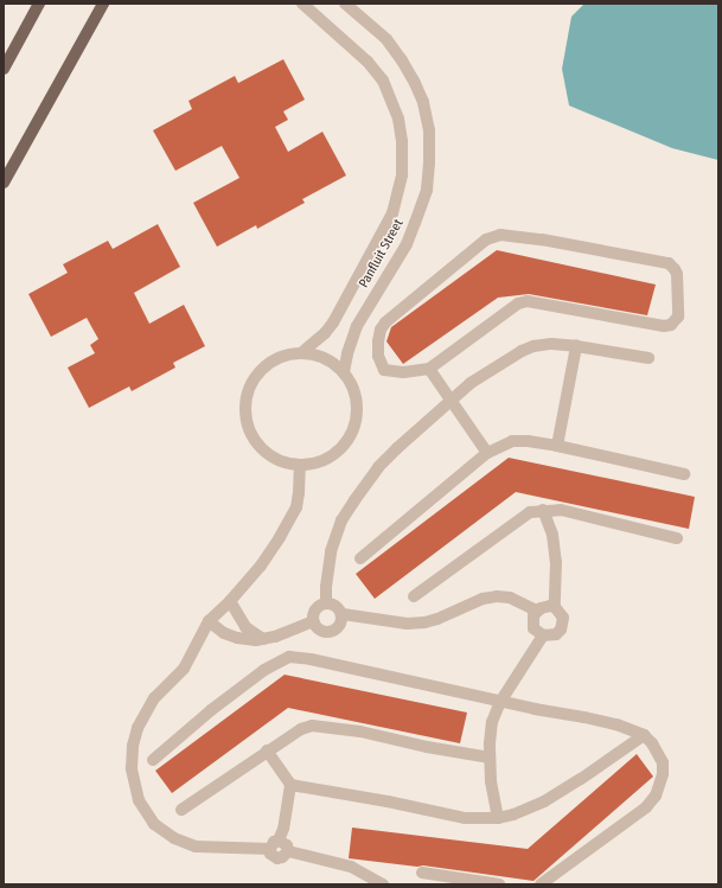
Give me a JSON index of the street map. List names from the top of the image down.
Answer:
{
  "streets": {
    "street": ["Panfluit Street"]
  }
}
